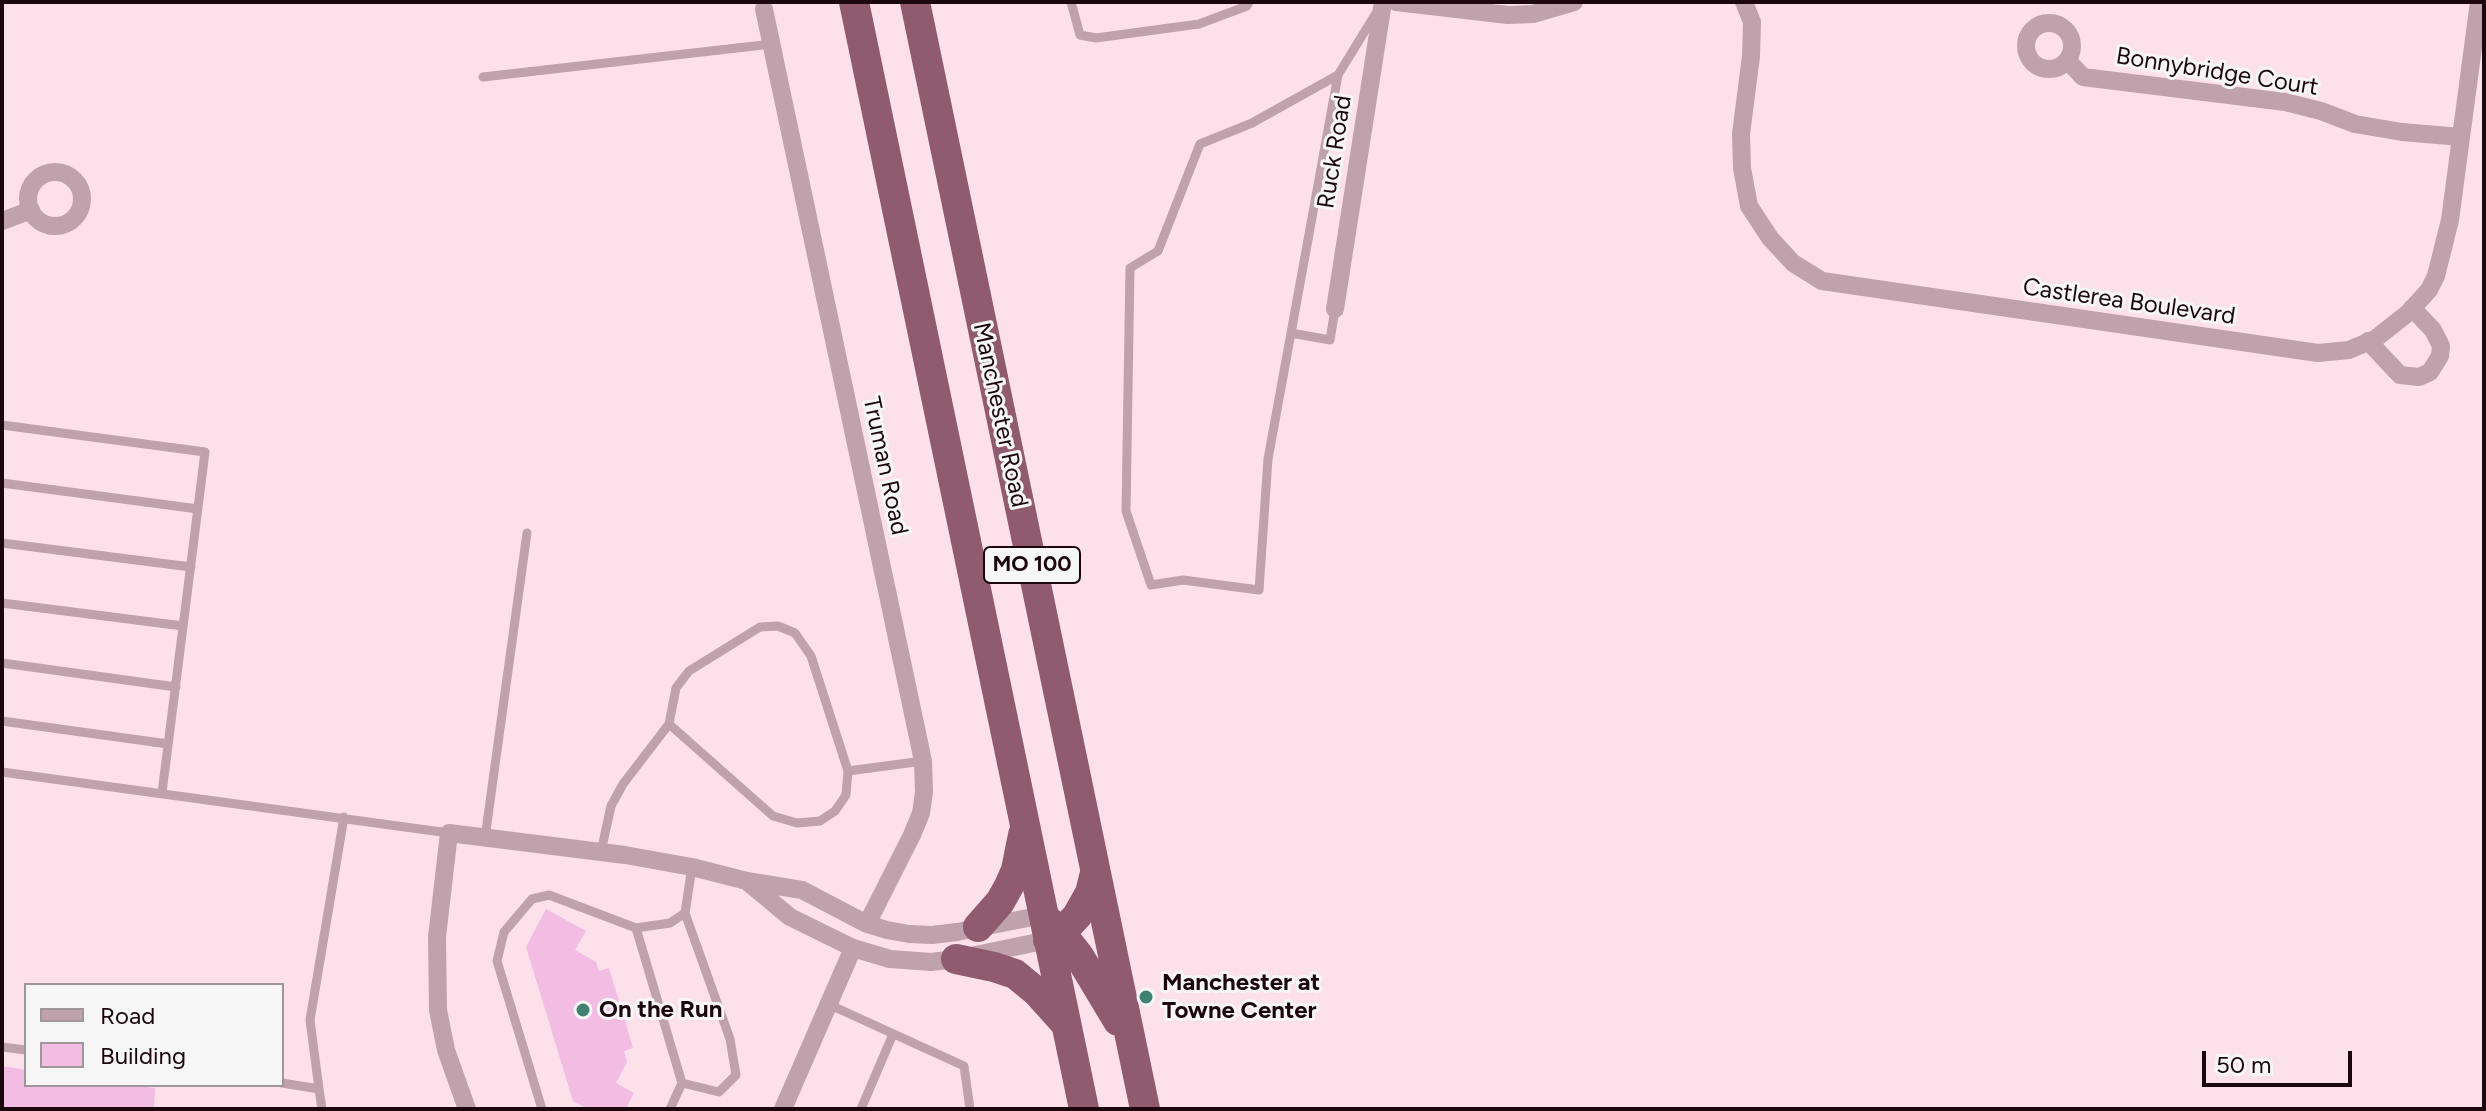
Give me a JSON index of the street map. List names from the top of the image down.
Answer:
{
  "streets": {
    "highway": ["Manchester Road", "MO 100"],
    "street": [
      "Bonnybridge Court",
      "Ruck Road",
      "Castlerea Boulevard",
      "Truman Road"
    ]
  },
  "crossings": [
    ["Bonnybridge Court", "Castlerea Boulevard"]
  ],
  "places": ["Manchester at Towne Center", "On the Run"],
  "legend": ["Road", "Building"],
  "scale_bar": "50 m"
}
